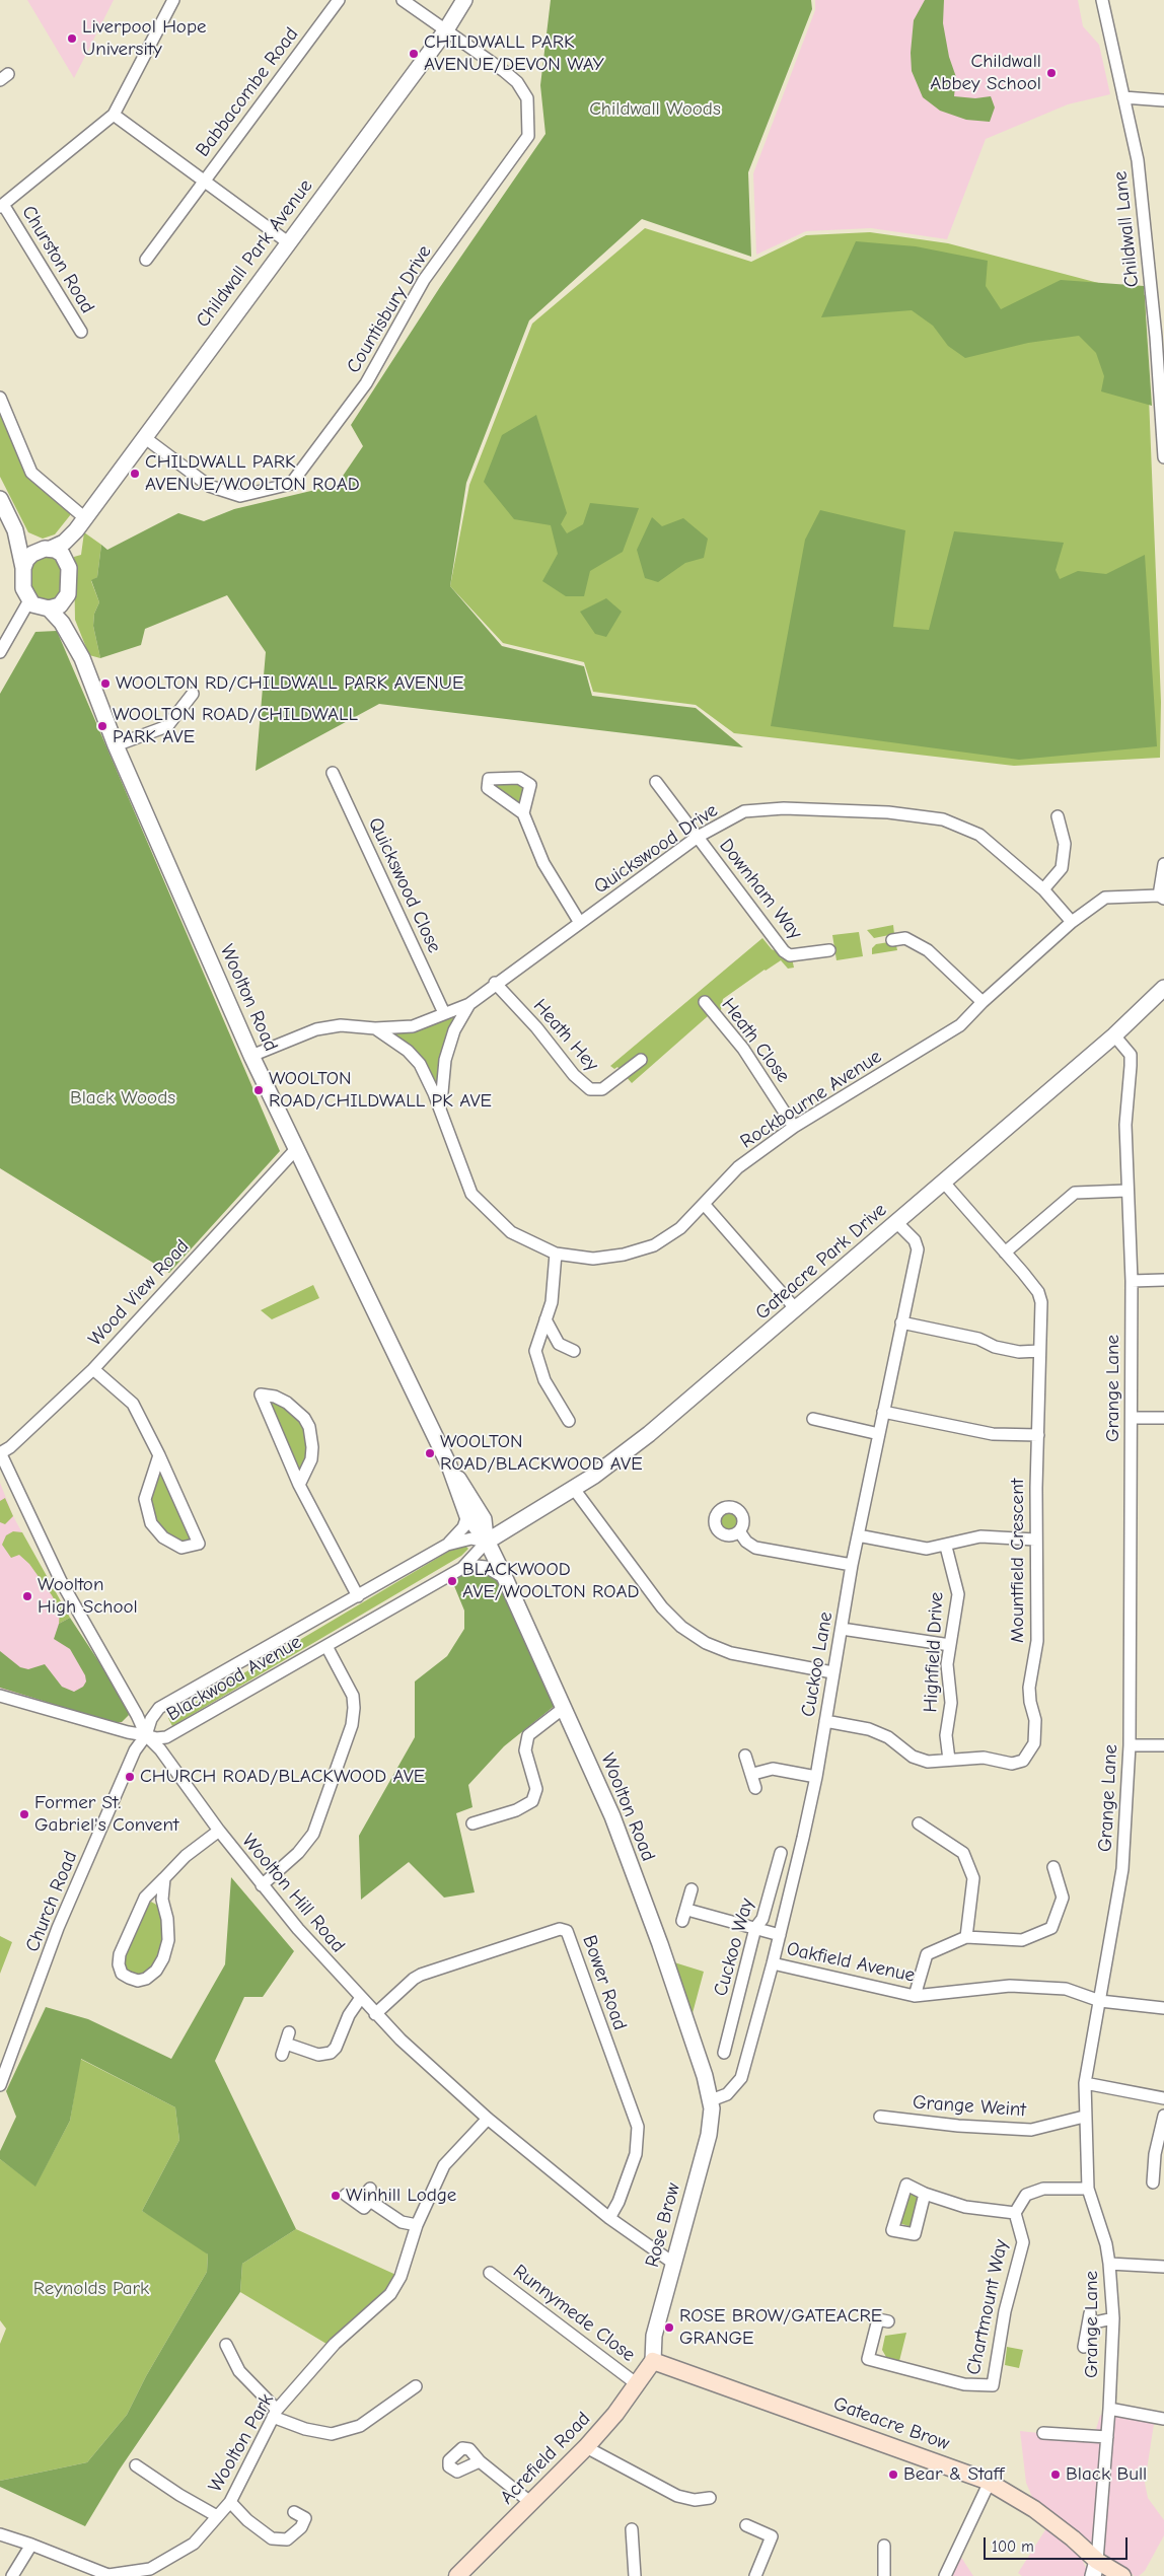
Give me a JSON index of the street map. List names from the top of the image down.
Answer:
{
  "streets": {
    "main road": ["Gateacre Brow", "Acrefield Road"],
    "street": [
      "Babbacombe Road",
      "Childwall Lane",
      "Childwall Park Avenue",
      "Churston Road",
      "Countisbury Drive",
      "Quickswood Drive",
      "Quickswood Close",
      "Downham Way",
      "Woolton Road",
      "Heath Hey",
      "Heath Close",
      "Rockbourne Avenue",
      "Gateacre Park Drive",
      "Wood View Road",
      "Grange Lane",
      "Mountfield Crescent",
      "Highfield Drive",
      "Cuckoo Lane",
      "Blackwood Avenue",
      "Woolton Hill Road",
      "Church Road",
      "Cuckoo Way",
      "Oakfield Avenue",
      "Bower Road",
      "Grange Weint",
      "Rose Brow",
      "Chartmount Way",
      "Runnymede Close",
      "Woolton Park"
    ]
  },
  "crossings": [
    ["Childwall Park Avenue", "Countisbury Drive"],
    ["Childwall Park Avenue", "Woolton Road"],
    ["Quickswood Drive", "Quickswood Close"],
    ["Quickswood Drive", "Downham Way"],
    ["Quickswood Drive", "Heath Hey"],
    ["Quickswood Drive", "Rockbourne Avenue"],
    ["Woolton Road", "Gateacre Park Drive"],
    ["Woolton Road", "Wood View Road"],
    ["Woolton Road", "Cuckoo Lane"],
    ["Woolton Road", "Blackwood Avenue"],
    ["Woolton Road", "Rose Brow"],
    ["Heath Close", "Rockbourne Avenue"],
    ["Gateacre Park Drive", "Grange Lane"],
    ["Gateacre Park Drive", "Mountfield Crescent"],
    ["Gateacre Park Drive", "Cuckoo Lane"],
    ["Gateacre Park Drive", "Blackwood Avenue"],
    ["Wood View Road", "Woolton Hill Road"],
    ["Grange Lane", "Oakfield Avenue"],
    ["Grange Lane", "Grange Weint"],
    ["Grange Lane", "Gateacre Brow"],
    ["Mountfield Crescent", "Highfield Drive"],
    ["Mountfield Crescent", "Cuckoo Lane"],
    ["Cuckoo Lane", "Oakfield Avenue"],
    ["Cuckoo Lane", "Rose Brow"],
    ["Blackwood Avenue", "Woolton Hill Road"],
    ["Blackwood Avenue", "Church Road"],
    ["Woolton Hill Road", "Church Road"],
    ["Woolton Hill Road", "Bower Road"],
    ["Woolton Hill Road", "Rose Brow"],
    ["Woolton Hill Road", "Woolton Park"],
    ["Rose Brow", "Gateacre Brow"],
    ["Rose Brow", "Acrefield Road"],
    ["Runnymede Close", "Acrefield Road"],
    ["Gateacre Brow", "Acrefield Road"]
  ],
  "parks": ["Childwall Woods", "Black Woods", "Reynolds Park"],
  "places": [
    "Liverpool Hope University",
    "CHILDWALL PARK AVENUE/DEVON WAY",
    "Childwall Abbey School",
    "CHILDWALL PARK AVENUE/WOOLTON ROAD",
    "WOOLTON RD/CHILDWALL PARK AVENUE",
    "WOOLTON ROAD/CHILDWALL PARK AVE",
    "WOOLTON ROAD/CHILDWALL PK AVE",
    "WOOLTON ROAD/BLACKWOOD AVE",
    "BLACKWOOD AVE/WOOLTON ROAD",
    "Woolton High School",
    "CHURCH ROAD/BLACKWOOD AVE",
    "Former St. Gabriel's Convent",
    "Winhill Lodge",
    "ROSE BROW/GATEACRE GRANGE",
    "Bear & Staff",
    "Black Bull"
  ],
  "scale_bar": "100 m"
}
